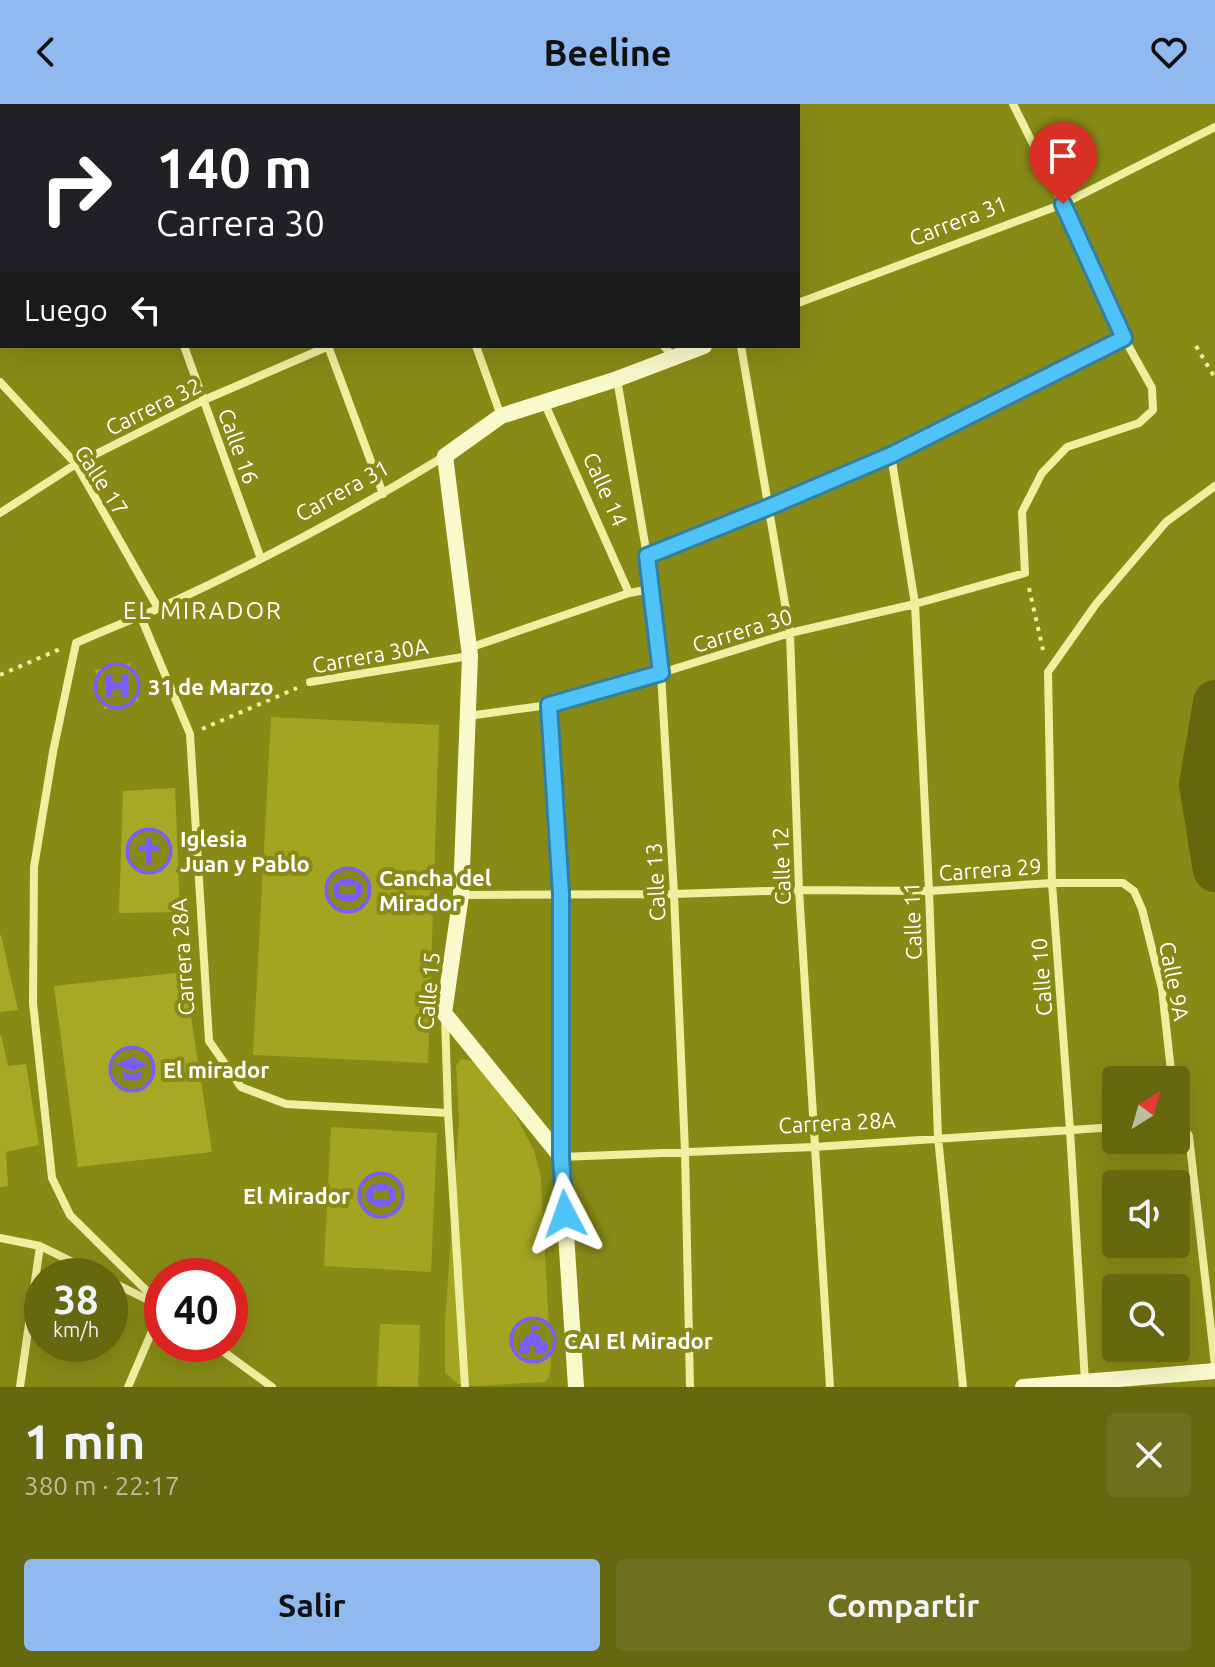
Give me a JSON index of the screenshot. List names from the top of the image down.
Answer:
{
  "streets": {
    "street": [
      "Carrera 31",
      "Carrera 32",
      "Calle 16",
      "Calle 17",
      "Calle 14",
      "Carrera 30",
      "Carrera 30A",
      "Calle 12",
      "Carrera 29",
      "Calle 13",
      "Calle 11",
      "Carrera 28A",
      "Calle 10",
      "Calle 9A",
      "Calle 15"
    ]
  },
  "crossings": [
    ["Carrera 31", "Calle 16"],
    ["Carrera 31", "Calle 17"],
    ["Carrera 31", "Calle 14"],
    ["Carrera 31", "Calle 13"],
    ["Carrera 31", "Carrera 28A"],
    ["Carrera 31", "Calle 15"],
    ["Carrera 32", "Calle 16"],
    ["Carrera 32", "Calle 17"],
    ["Calle 14", "Carrera 30A"],
    ["Carrera 30", "Calle 12"],
    ["Carrera 30", "Calle 13"],
    ["Carrera 30", "Calle 11"],
    ["Carrera 30", "Calle 15"],
    ["Carrera 30A", "Calle 13"],
    ["Carrera 30A", "Carrera 28A"],
    ["Carrera 30A", "Calle 15"],
    ["Calle 12", "Carrera 29"],
    ["Calle 12", "Carrera 28A"],
    ["Carrera 29", "Calle 13"],
    ["Carrera 29", "Calle 11"],
    ["Carrera 29", "Calle 10"],
    ["Carrera 29", "Calle 9A"],
    ["Carrera 29", "Calle 15"],
    ["Calle 13", "Carrera 28A"],
    ["Calle 11", "Carrera 28A"],
    ["Carrera 28A", "Calle 10"],
    ["Carrera 28A", "Calle 15"]
  ],
  "districts": ["EL MIRADOR"],
  "places": {
    "hospital": ["31 de Marzo"],
    "church": ["Iglesia Juan y Pablo"],
    "sports": ["Cancha del Mirador", "El Mirador"],
    "school or university": ["El mirador"],
    "public building": ["CAI El Mirador"]
  },
  "north": "top right",
  "page": {
    "header": "Beeline",
    "turn": ["140 m", "Carrera 30"],
    "then": "Luego",
    "speed": "38 km/h",
    "limit": "40",
    "heading": ["1 min", "380 m · 22:17"],
    "buttons": ["Salir", "Compartir"]
  }
}
